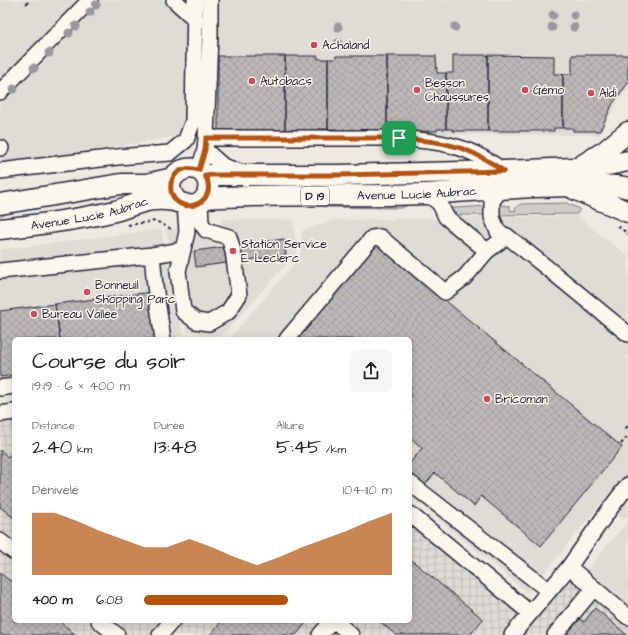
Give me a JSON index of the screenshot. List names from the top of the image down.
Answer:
{
  "streets": {
    "main road": ["Avenue Lucie Aubrac", "D 19"]
  },
  "places": [
    "Achaland",
    "Autobacs",
    "Besson Chaussures",
    "Gémo",
    "Aldi",
    "Station Service E. Leclerc",
    "Bonneuil Shopping Parc",
    "Bureau Vallée",
    "Bricoman"
  ],
  "page": {
    "heading": ["Course du soir", "19:19 · 6 × 400 m"],
    "stats": [
      ["Distance", "2.40 km"],
      ["Durée", "13:48"],
      ["Allure", "5:45 /km"]
    ],
    "chart": ["Dénivelé", "104–110 m"],
    "list": [
      {
        "name": "400 m",
        "note": "6:08"
      }
    ]
  }
}
